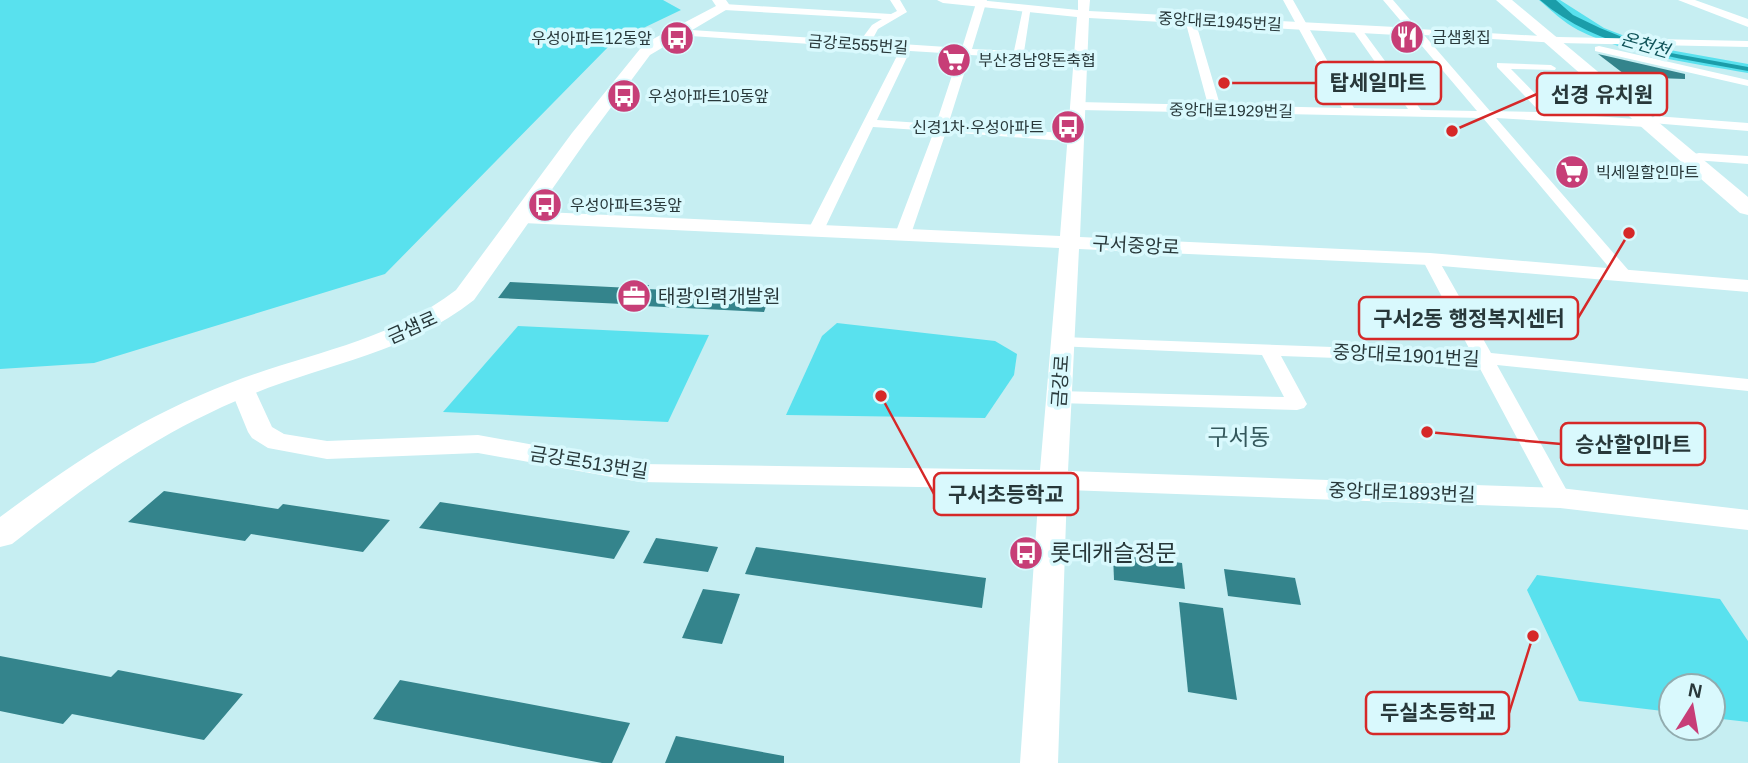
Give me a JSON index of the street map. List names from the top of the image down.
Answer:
{
  "streets": {
    "main road": ["금샘로"],
    "street": [
      "중앙대로1945번길",
      "금강로555번길",
      "중앙대로1929번길",
      "구서중앙로",
      "중앙대로1901번길",
      "금강로",
      "금강로513번길",
      "중앙대로1893번길"
    ]
  },
  "crossings": [
    ["중앙대로1945번길", "금강로"],
    ["금강로555번길", "금샘로"],
    ["금강로555번길", "금강로"],
    ["중앙대로1929번길", "금강로"],
    ["구서중앙로", "금샘로"],
    ["구서중앙로", "금강로"],
    ["금샘로", "금강로513번길"],
    ["중앙대로1901번길", "금강로"],
    ["금강로", "금강로513번길"],
    ["금강로", "중앙대로1893번길"],
    ["금강로513번길", "중앙대로1893번길"]
  ],
  "districts": ["구서동"],
  "water": ["온천천"],
  "places": {
    "restaurant": ["금샘횟집"],
    "bus stop": [
      "우성아파트12동앞",
      "우성아파트10동앞",
      "신경1차·우성아파트",
      "우성아파트3동앞",
      "롯데캐슬정문"
    ],
    "supermarket": ["부산경남양돈축협", "빅세일할인마트"],
    "other": [
      "탑세일마트",
      "선경 유치원",
      "구서2동 행정복지센터",
      "구서초등학교",
      "승산할인마트",
      "두실초등학교"
    ],
    "office": ["태광인력개발원"]
  },
  "north": "top"
}
